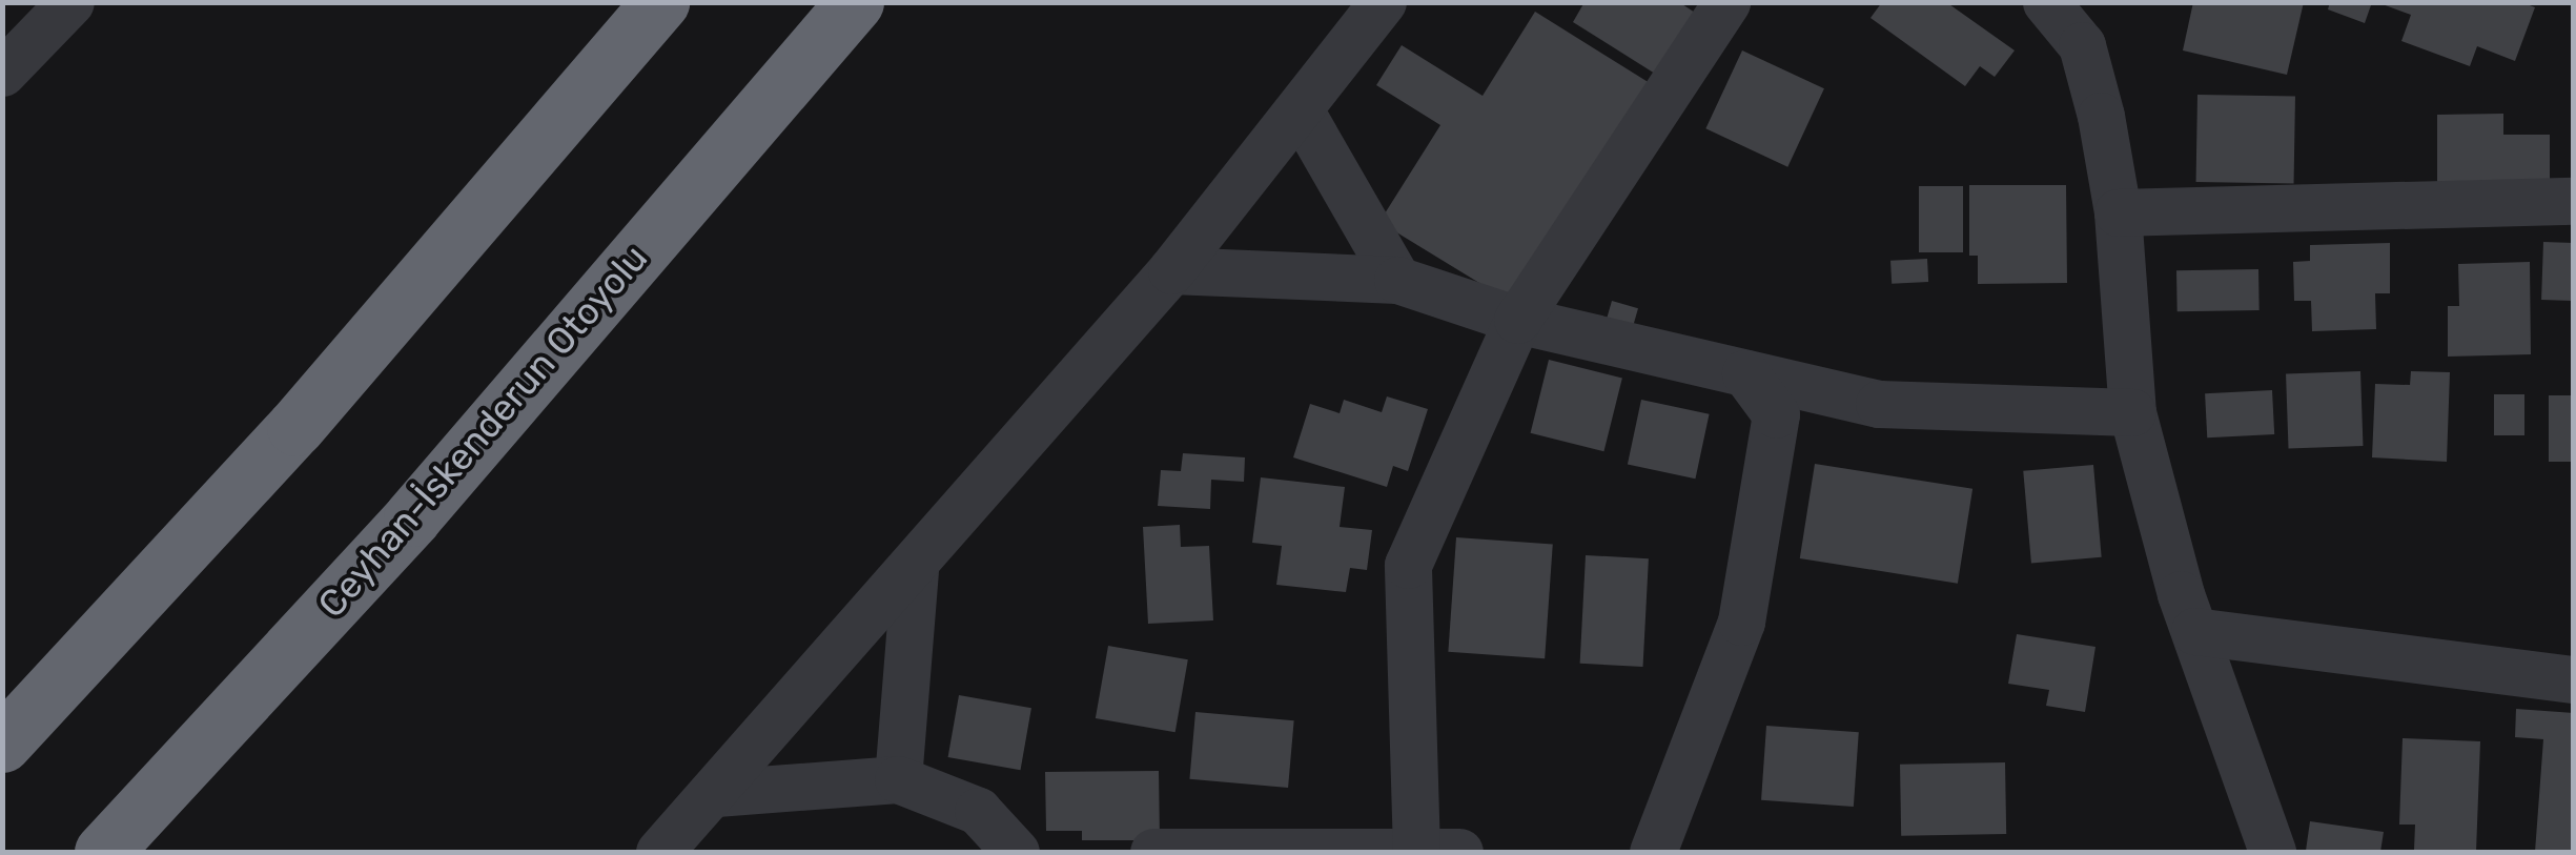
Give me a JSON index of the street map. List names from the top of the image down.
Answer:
{
  "streets": {
    "highway": ["Ceyhan-İskenderun Otoyolu"]
  }
}
